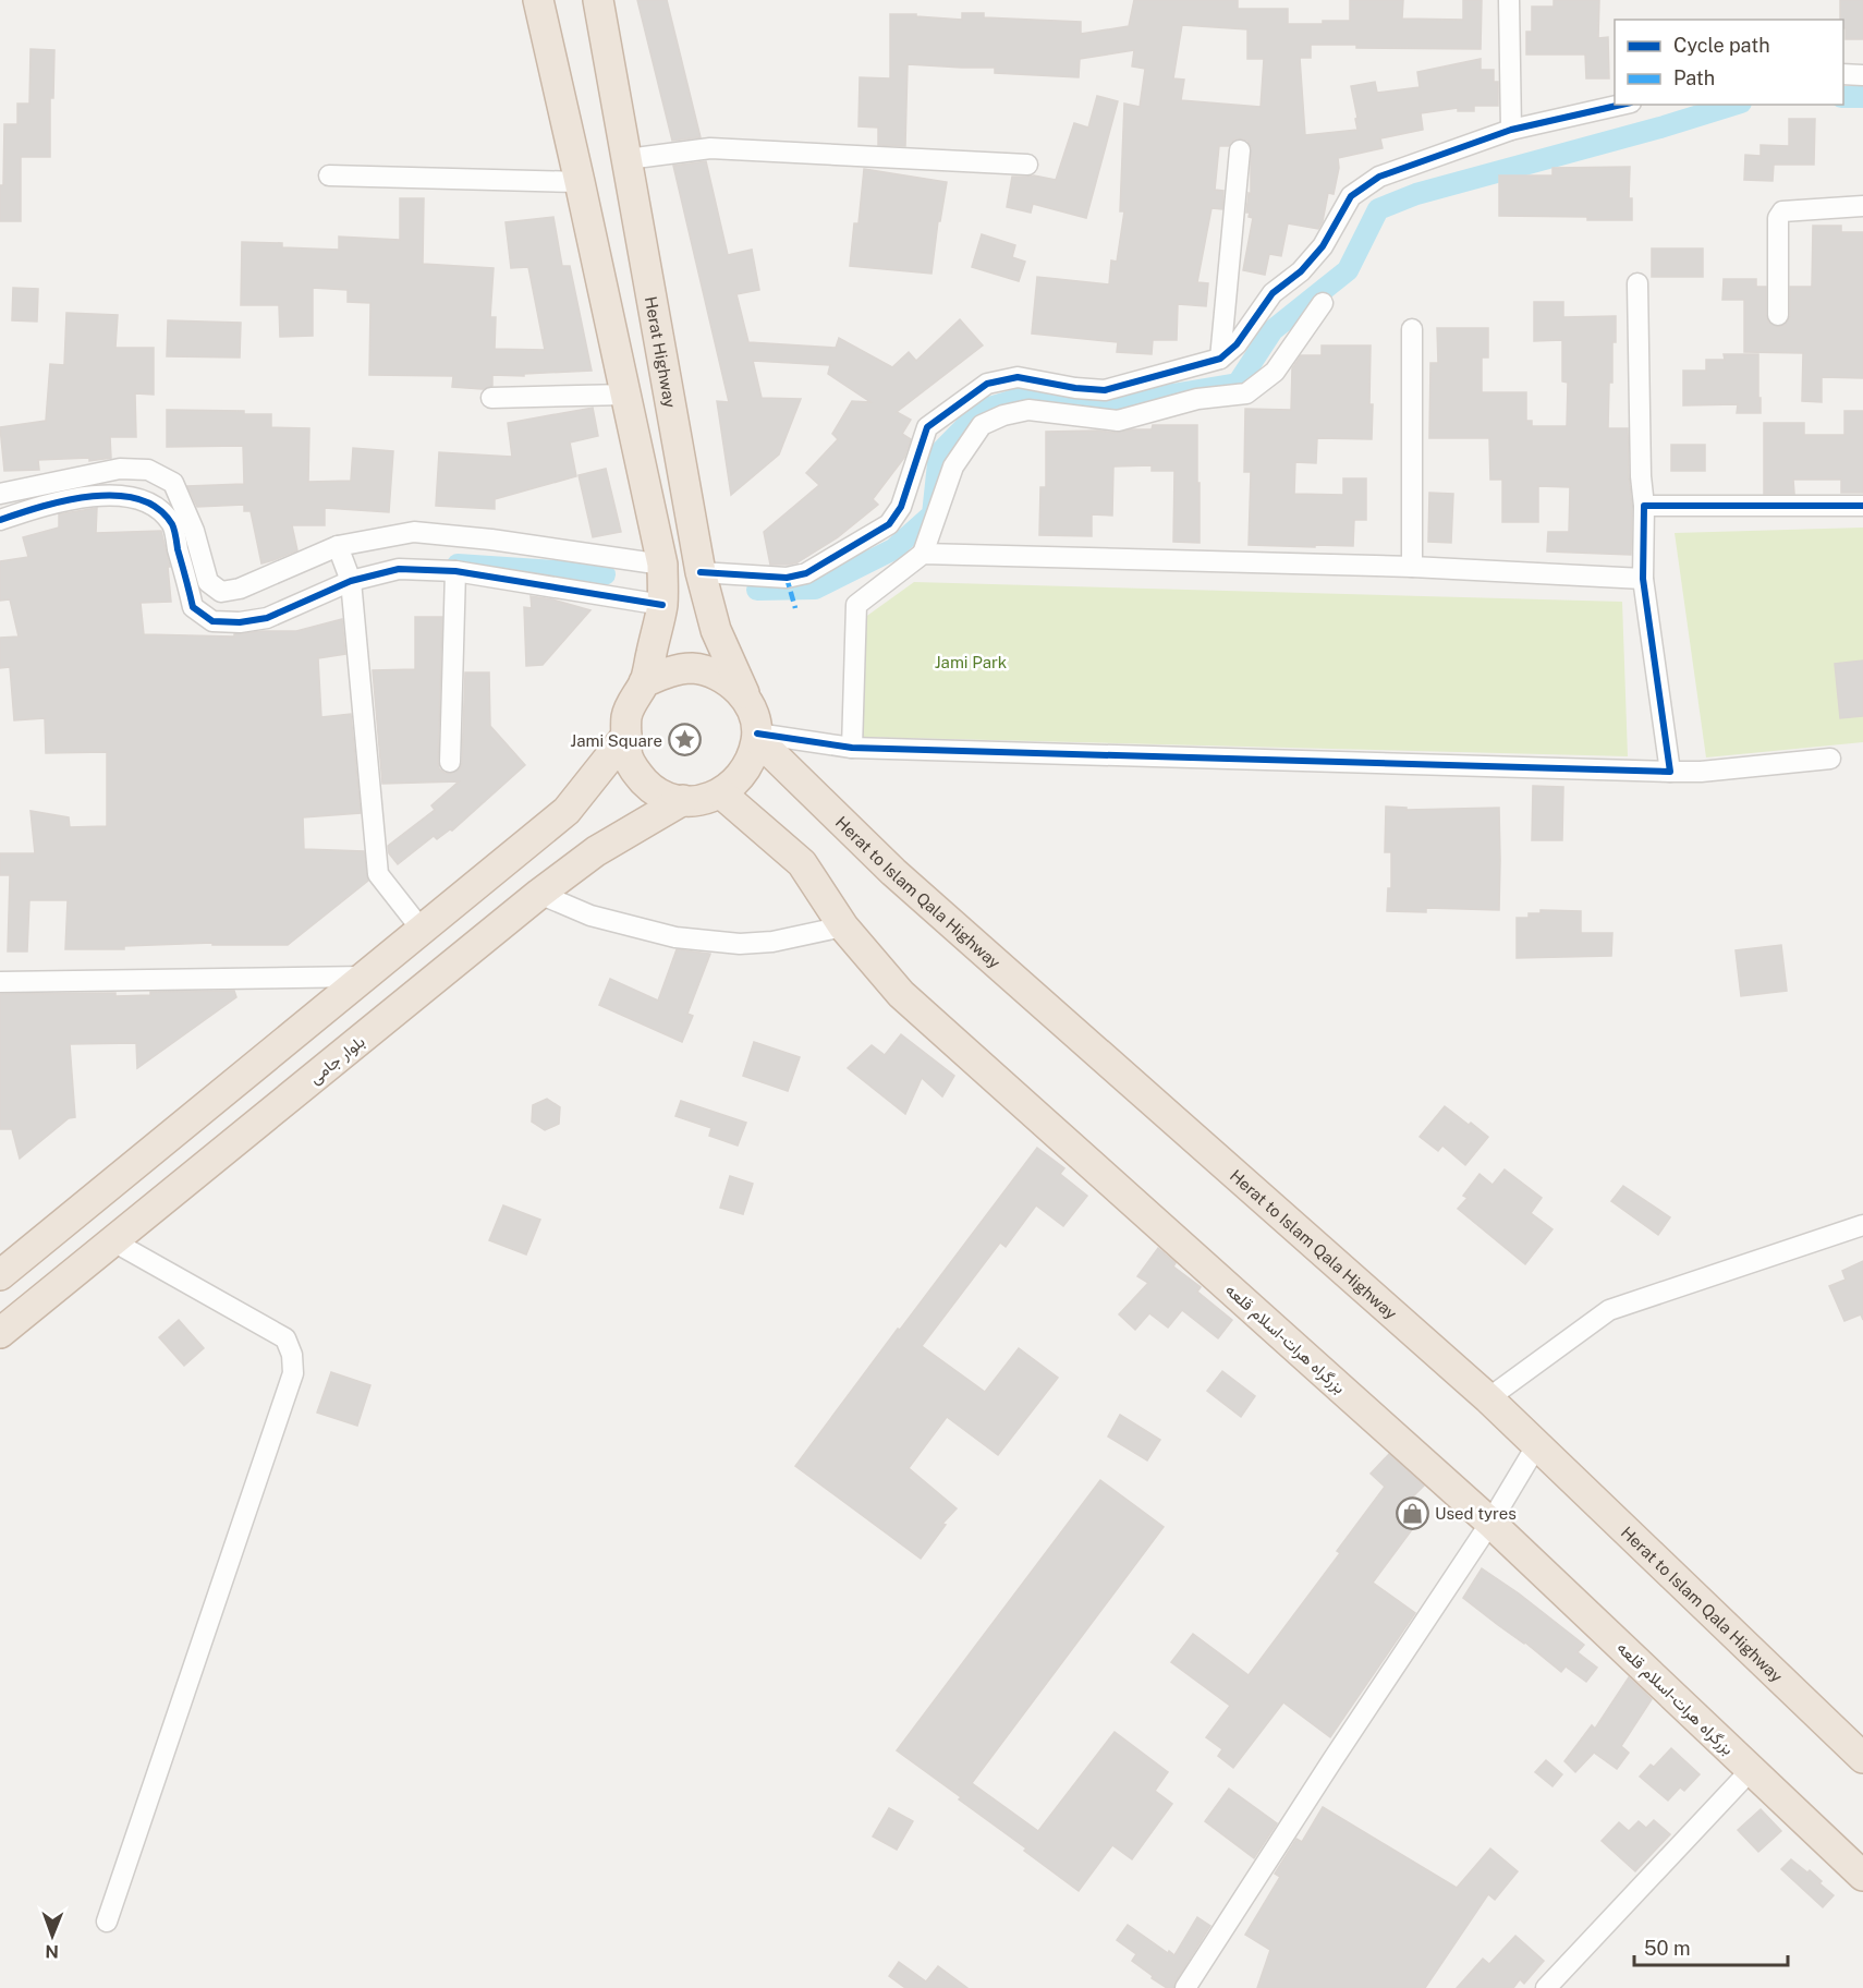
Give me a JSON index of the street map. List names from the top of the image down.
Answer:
{
  "streets": {
    "highway": [
      "Herat Highway",
      "Herat to Islam Qala Highway",
      "بلوار جامی",
      "بزرگراه هرات-اسلام قلعه"
    ]
  },
  "crossings": [
    ["Herat Highway", "Herat to Islam Qala Highway"],
    ["Herat Highway", "بلوار جامی"],
    ["Herat Highway", "بزرگراه هرات-اسلام قلعه"],
    ["Herat to Islam Qala Highway", "بلوار جامی"],
    ["Herat to Islam Qala Highway", "بزرگراه هرات-اسلام قلعه"],
    ["بلوار جامی", "بزرگراه هرات-اسلام قلعه"]
  ],
  "parks": ["Jami Park"],
  "places": {
    "place": ["Jami Square"],
    "shop": ["Used tyres"]
  },
  "legend": ["Cycle path", "Path"],
  "scale_bar": "50 m",
  "north": "bottom"
}
